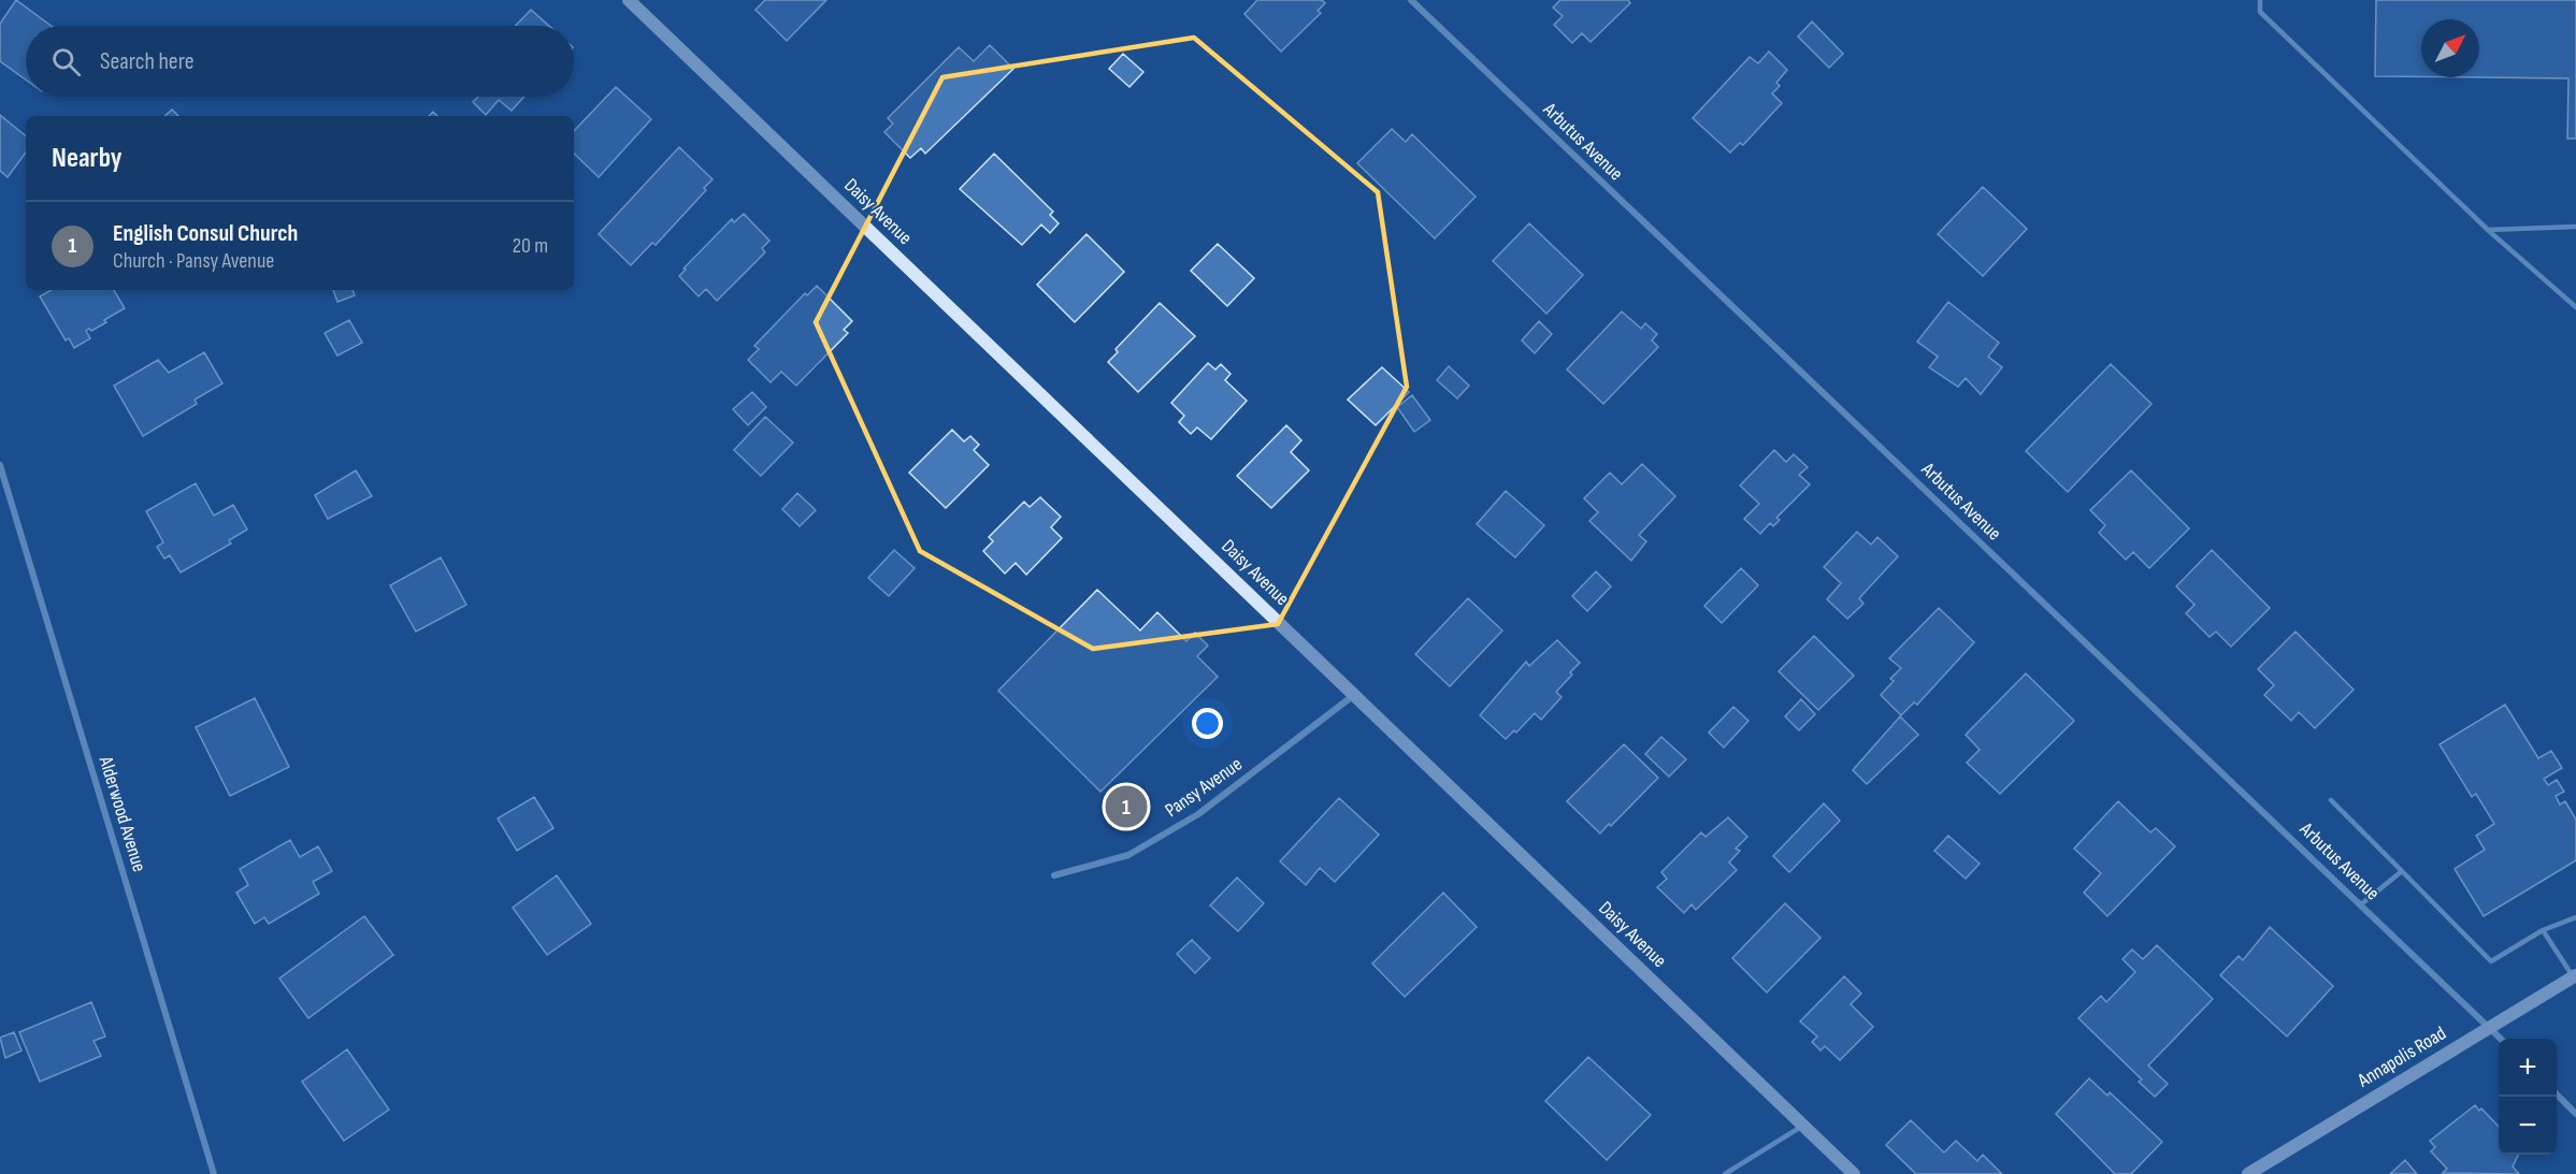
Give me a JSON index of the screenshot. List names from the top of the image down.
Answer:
{
  "streets": {
    "street": [
      "Arbutus Avenue",
      "Daisy Avenue",
      "Pansy Avenue",
      "Alderwood Avenue",
      "Annapolis Road"
    ]
  },
  "crossings": [
    ["Arbutus Avenue", "Annapolis Road"],
    ["Daisy Avenue", "Pansy Avenue"]
  ],
  "north": "top right",
  "page": {
    "search": "Search here",
    "heading": "Nearby",
    "list": [
      {
        "mark": "1",
        "name": "English Consul Church",
        "note": "Church · Pansy Avenue",
        "value": "20 m"
      }
    ],
    "pins": "1",
    "map_buttons": ["+", "−"]
  }
}
